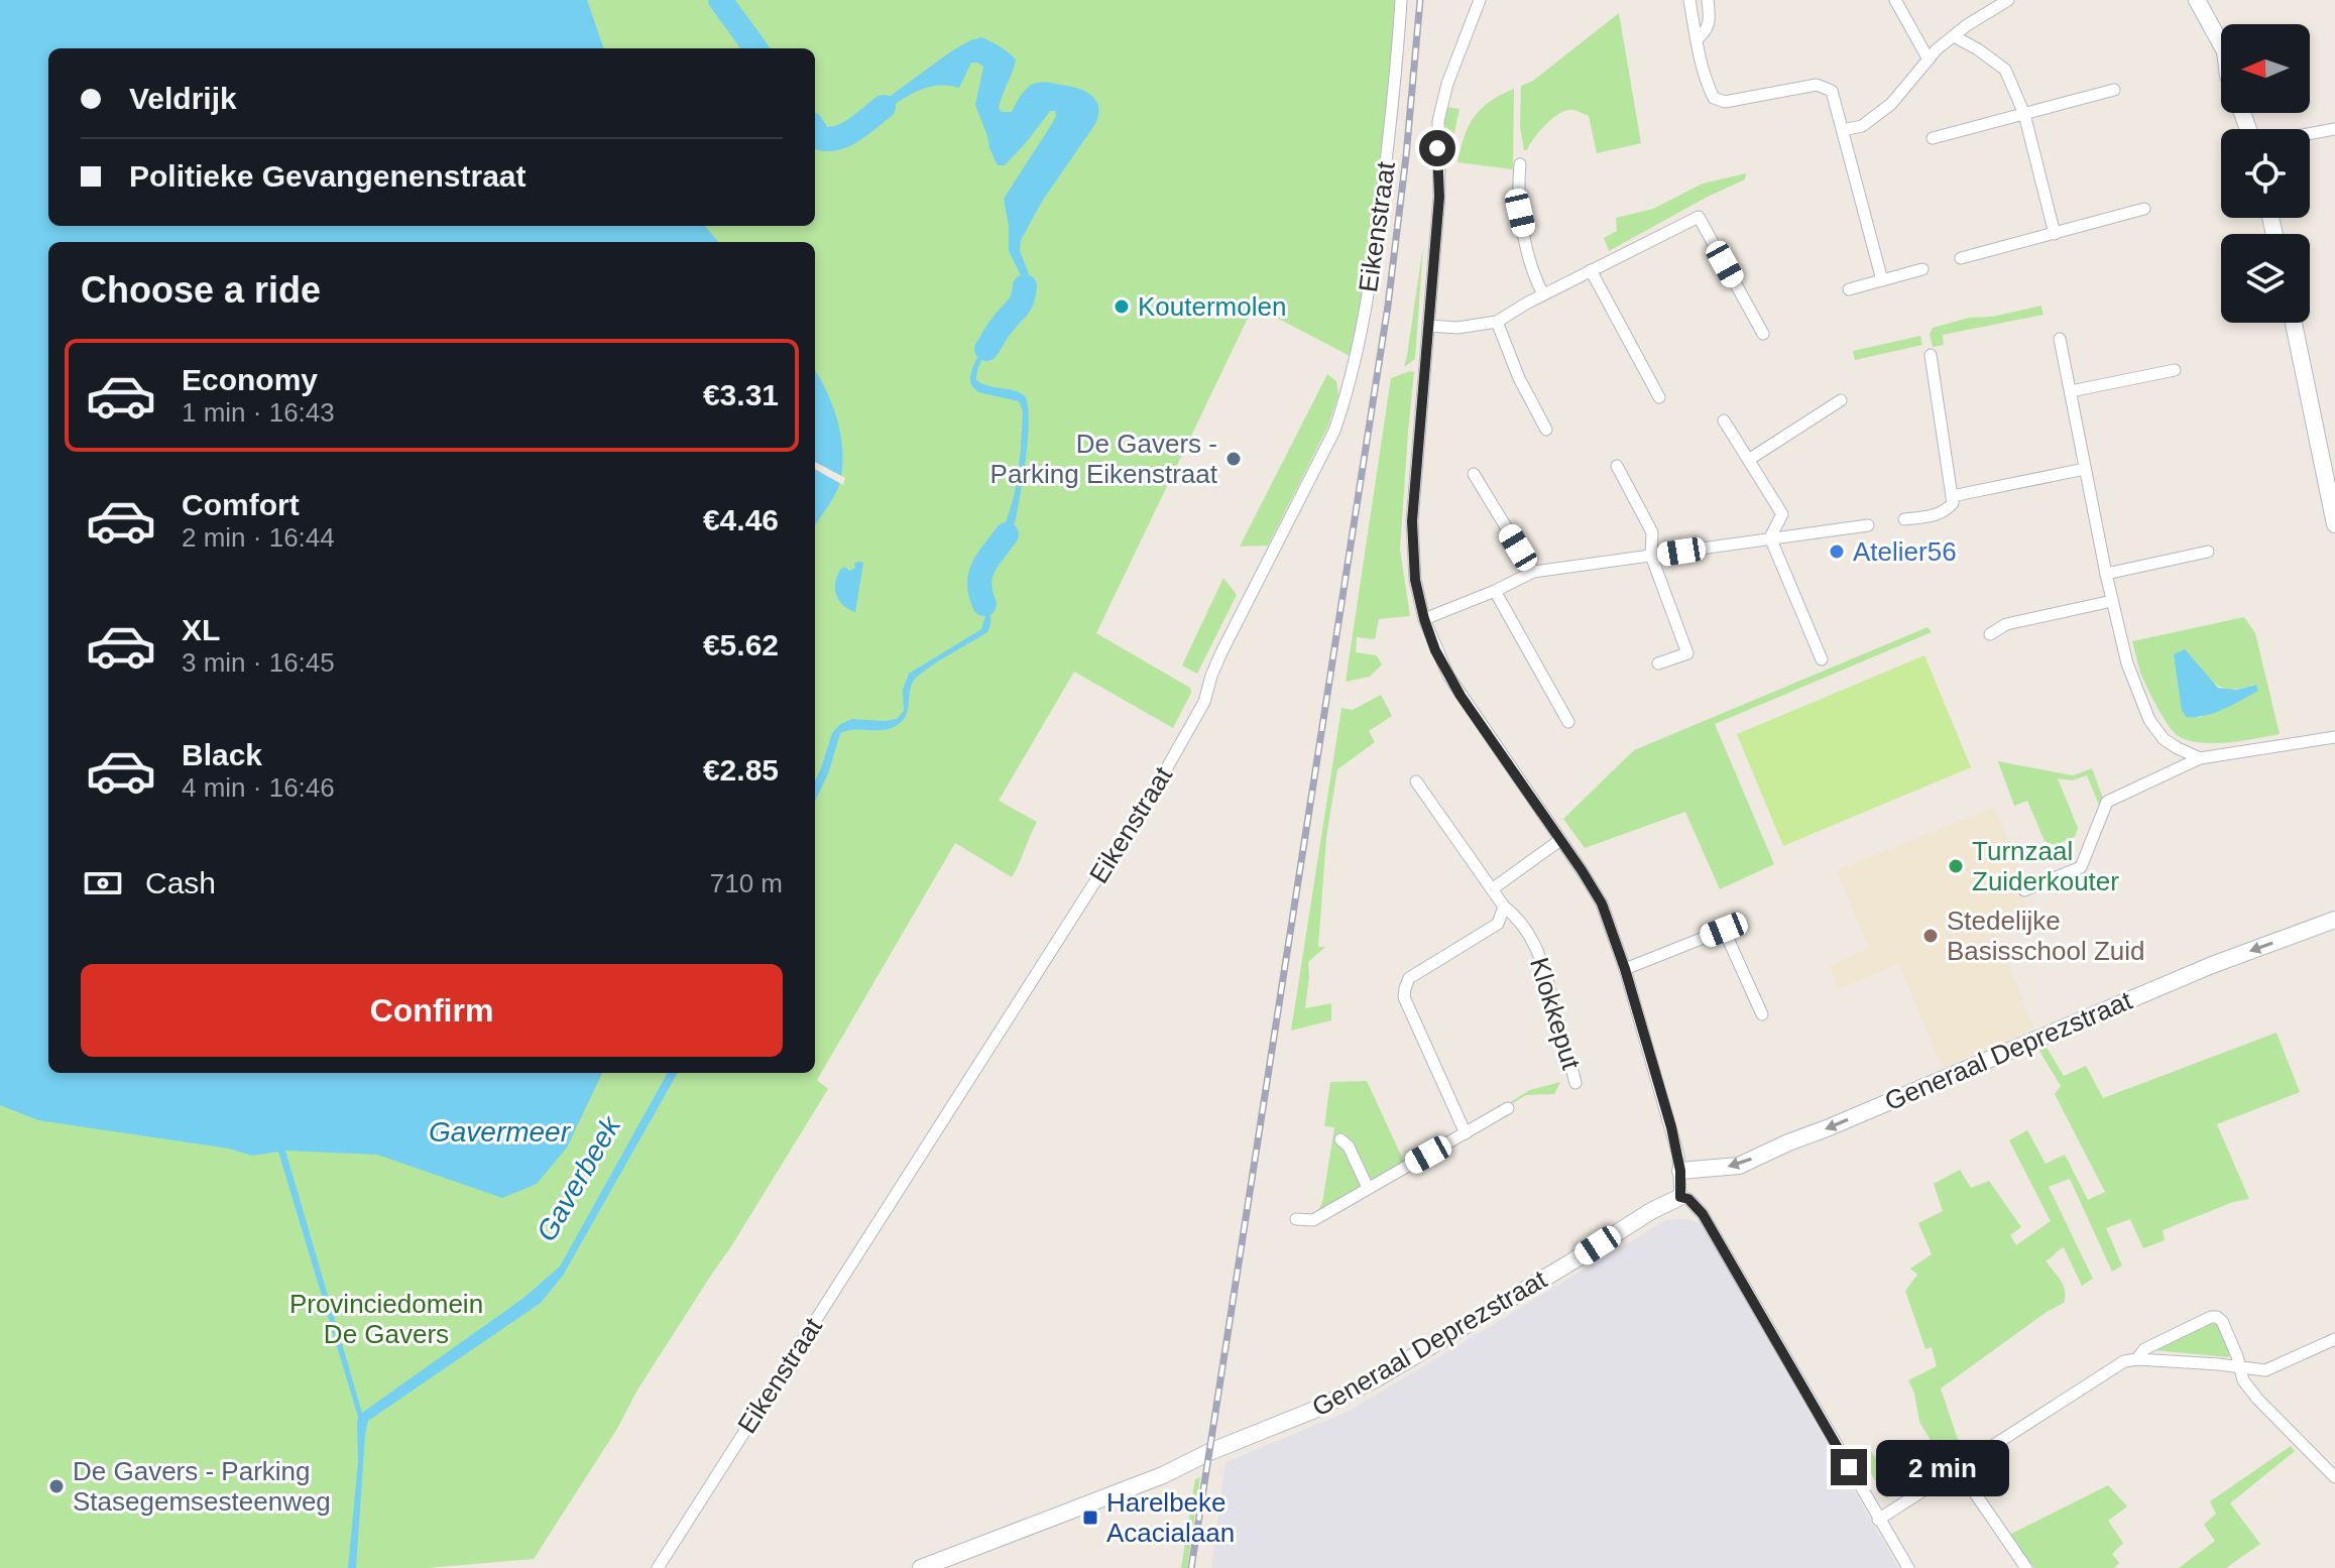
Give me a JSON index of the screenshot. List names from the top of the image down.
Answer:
{
  "streets": {
    "street": ["Eikenstraat", "Klokkeput", "Generaal Deprezstraat"]
  },
  "one_way": ["Generaal Deprezstraat"],
  "water": ["Gavermeer", "Gaverbeek"],
  "parks": ["Provinciedomein De Gavers"],
  "places": {
    "other": [
      "Koutermolen",
      "De Gavers - Parking Eikenstraat",
      "Atelier56",
      "Turnzaal Zuiderkouter",
      "Stedelijke Basisschool Zuid",
      "De Gavers - Parking Stasegemsesteenweg"
    ],
    "transit": ["Harelbeke Acacialaan"]
  },
  "north": "left",
  "page": {
    "banner": ["Veldrijk", "Politieke Gevangenenstraat"],
    "heading": "Choose a ride",
    "list": [
      {
        "name": "Economy",
        "note": "1 min · 16:43",
        "value": "€3.31"
      },
      {
        "name": "Comfort",
        "note": "2 min · 16:44",
        "value": "€4.46"
      },
      {
        "name": "XL",
        "note": "3 min · 16:45",
        "value": "€5.62"
      },
      {
        "name": "Black",
        "note": "4 min · 16:46",
        "value": "€2.85"
      }
    ],
    "pay": ["Cash", "710 m"],
    "buttons": "Confirm",
    "bubble": "2 min"
  }
}
